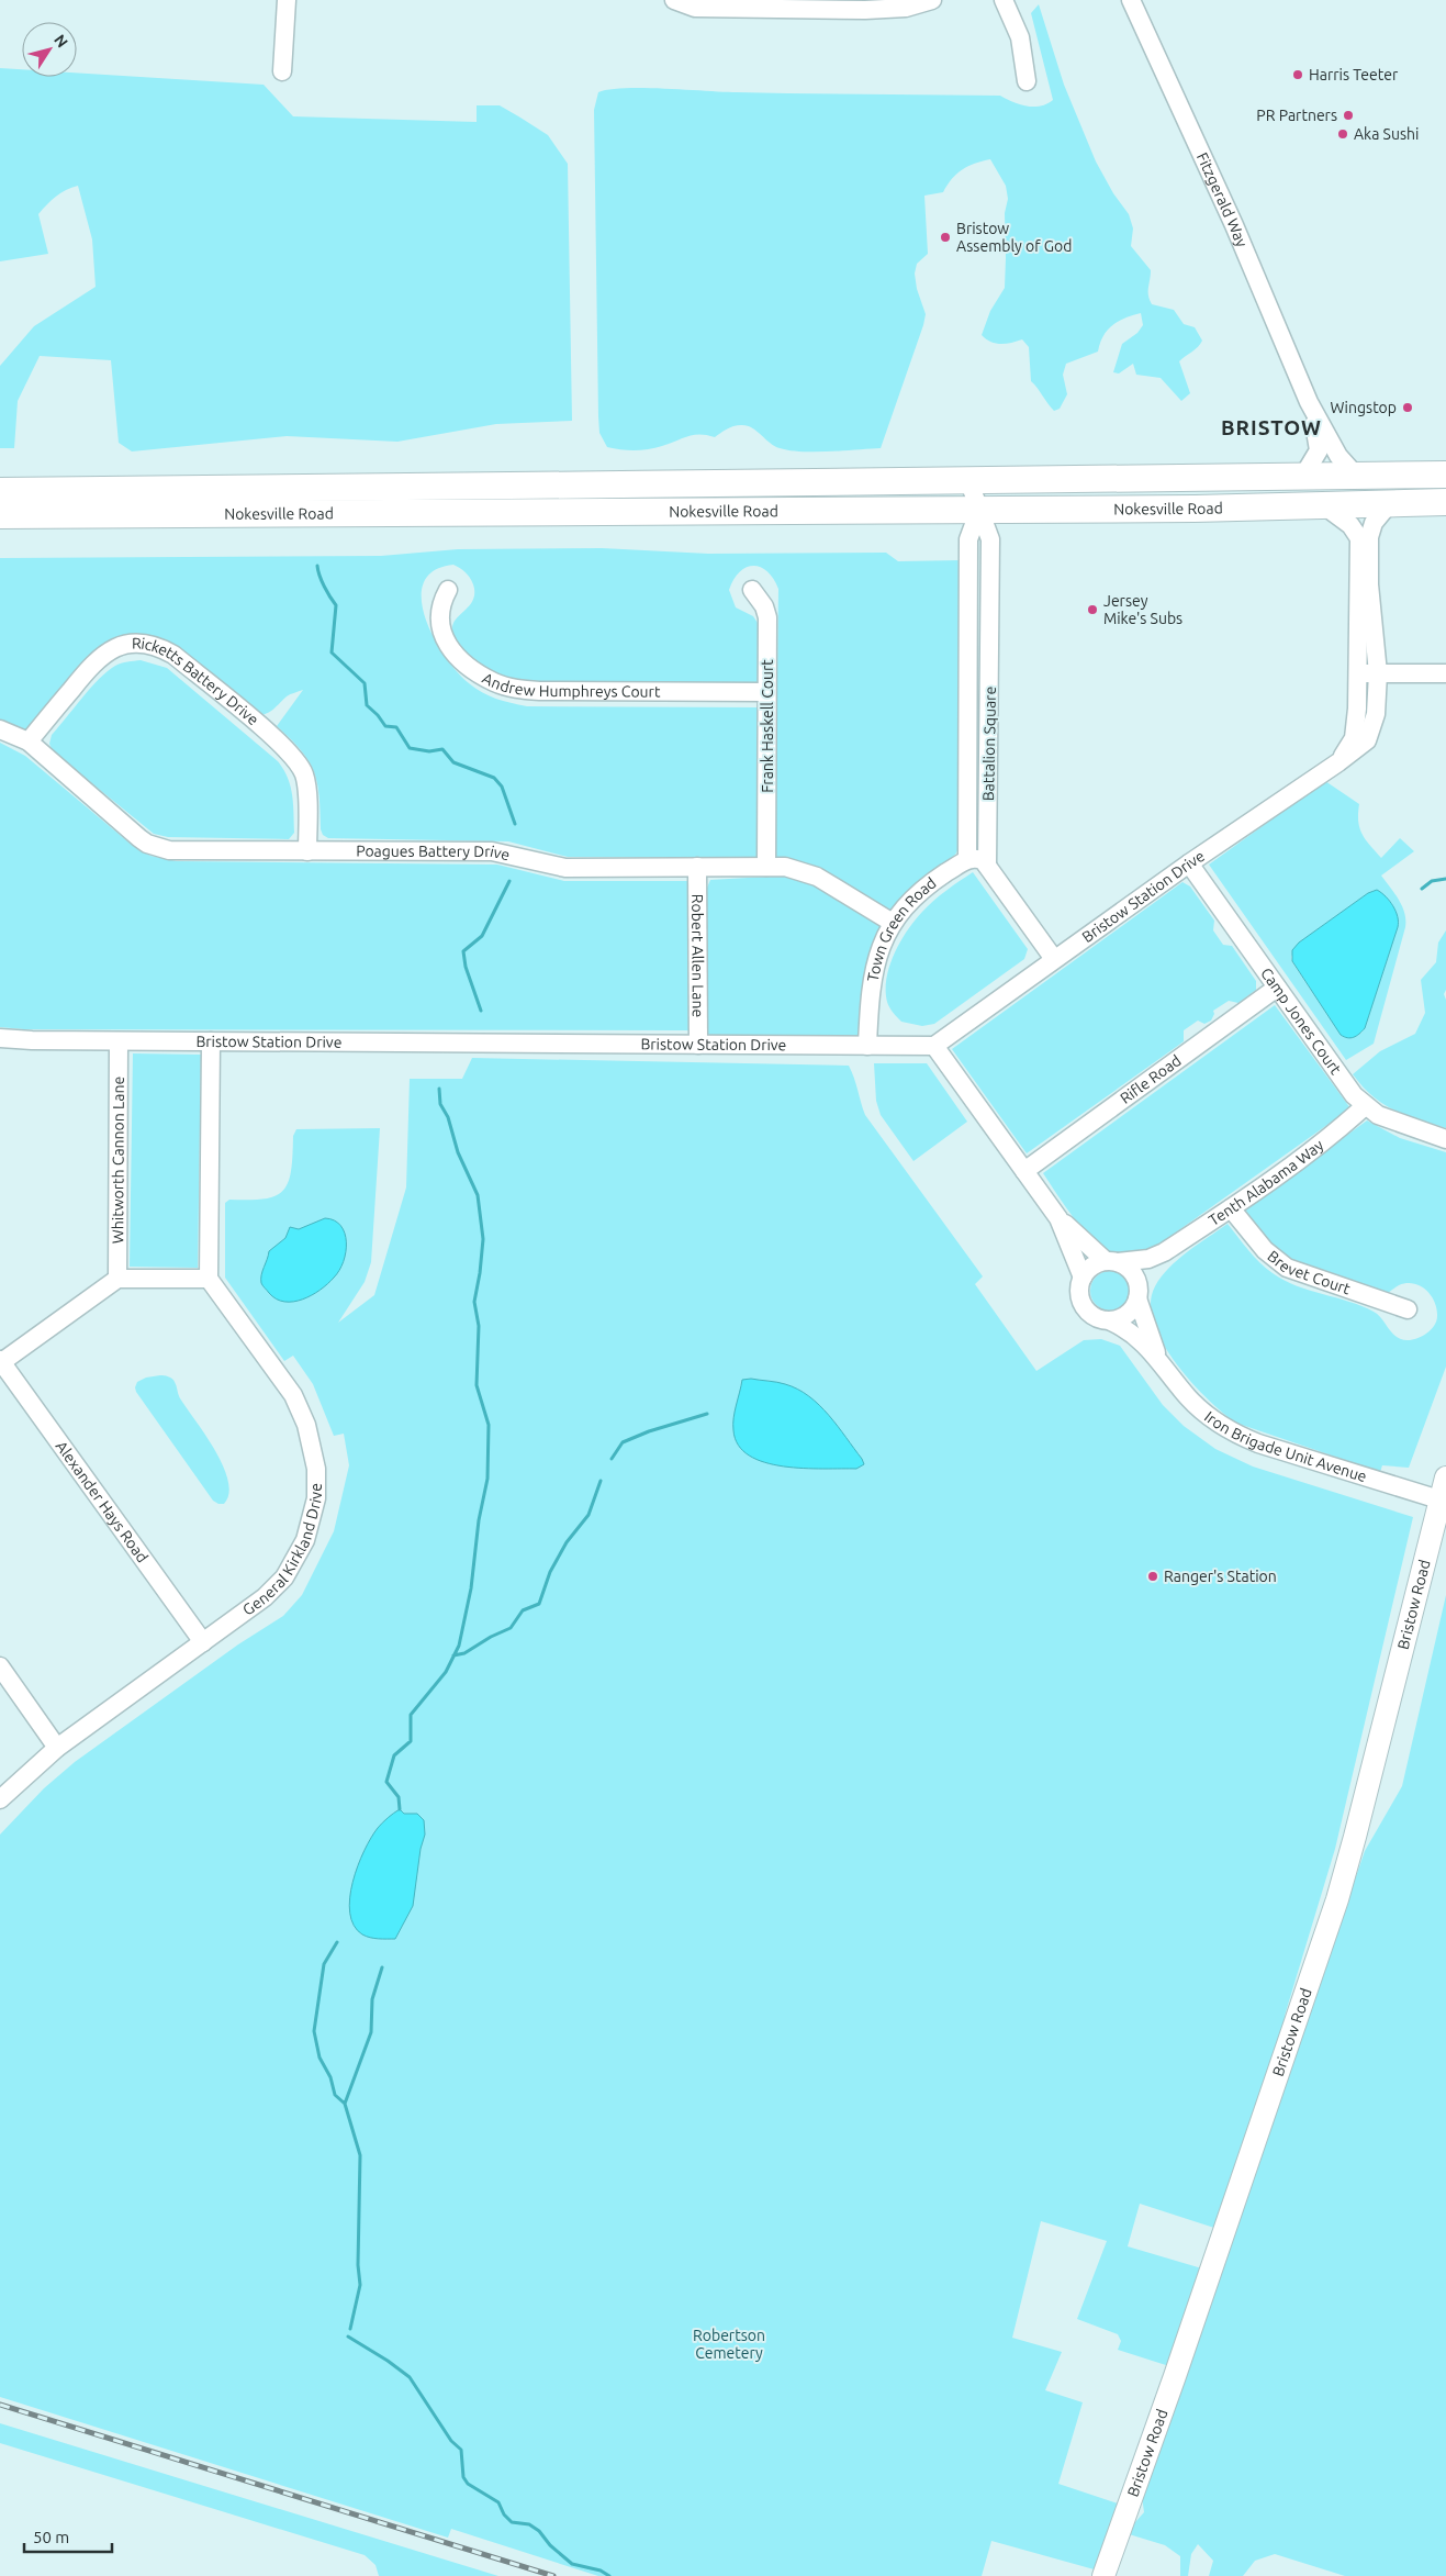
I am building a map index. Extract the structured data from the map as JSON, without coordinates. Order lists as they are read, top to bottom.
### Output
{
  "streets": {
    "highway": ["Nokesville Road"],
    "main road": ["Bristow Road"],
    "street": [
      "Fitzgerald Way",
      "Andrew Humphreys Court",
      "Ricketts Battery Drive",
      "Frank Haskell Court",
      "Battalion Square",
      "Poagues Battery Drive",
      "Bristow Station Drive",
      "Town Green Road",
      "Robert Allen Lane",
      "Camp Jones Court",
      "Rifle Road",
      "Whitworth Cannon Lane",
      "Tenth Alabama Way",
      "Brevet Court",
      "Iron Brigade Unit Avenue",
      "Alexander Hays Road",
      "General Kirkland Drive"
    ]
  },
  "crossings": [
    ["Fitzgerald Way", "Nokesville Road"],
    ["Nokesville Road", "Battalion Square"],
    ["Nokesville Road", "Bristow Station Drive"],
    ["Andrew Humphreys Court", "Frank Haskell Court"],
    ["Ricketts Battery Drive", "Poagues Battery Drive"],
    ["Frank Haskell Court", "Poagues Battery Drive"],
    ["Battalion Square", "Town Green Road"],
    ["Poagues Battery Drive", "Town Green Road"],
    ["Poagues Battery Drive", "Robert Allen Lane"],
    ["Bristow Station Drive", "Town Green Road"],
    ["Bristow Station Drive", "Robert Allen Lane"],
    ["Bristow Station Drive", "Camp Jones Court"],
    ["Bristow Station Drive", "Whitworth Cannon Lane"],
    ["Camp Jones Court", "Rifle Road"],
    ["Camp Jones Court", "Tenth Alabama Way"],
    ["Tenth Alabama Way", "Brevet Court"],
    ["Tenth Alabama Way", "Iron Brigade Unit Avenue"],
    ["Iron Brigade Unit Avenue", "Bristow Road"],
    ["Alexander Hays Road", "General Kirkland Drive"]
  ],
  "districts": ["BRISTOW"],
  "parks": ["Robertson Cemetery"],
  "places": [
    "Harris Teeter",
    "PR Partners",
    "Aka Sushi",
    "Bristow Assembly of God",
    "Wingstop",
    "Jersey Mike's Subs",
    "Ranger's Station"
  ],
  "scale_bar": "50 m",
  "north": "top right"
}
